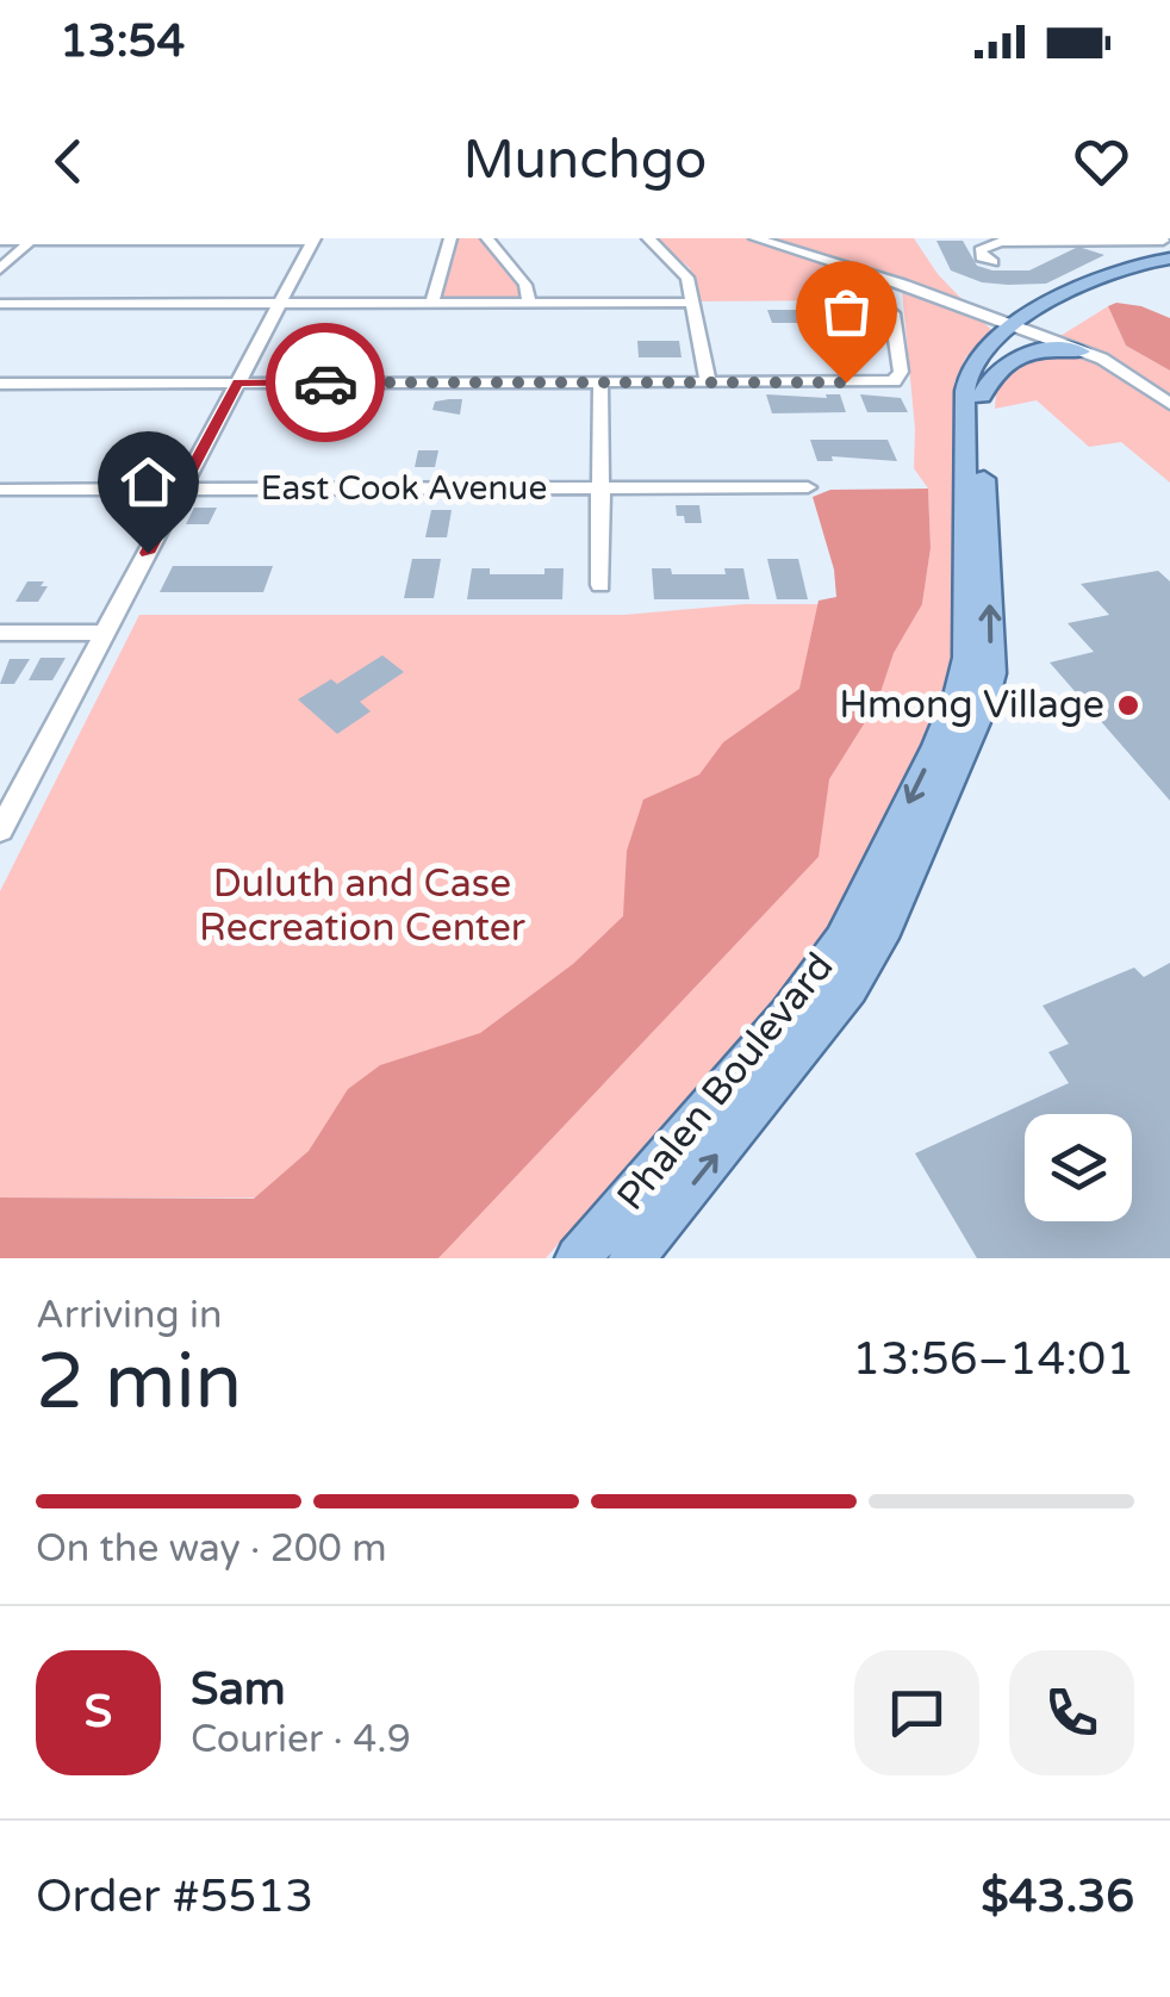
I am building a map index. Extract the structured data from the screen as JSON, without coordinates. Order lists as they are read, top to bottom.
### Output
{
  "streets": {
    "main road": ["Phalen Boulevard"],
    "street": ["East Cook Avenue"]
  },
  "parks": ["Duluth and Case Recreation Center"],
  "places": ["Hmong Village"],
  "page": {
    "status": "13:54",
    "header": "Munchgo",
    "heading": ["2 min", "Arriving in", "13:56–14:01"],
    "panel": [
      "Sam",
      "Courier · 4.9",
      "Order #5513",
      "$43.36"
    ],
    "bar": "On the way · 200 m",
    "round": "S"
  }
}
